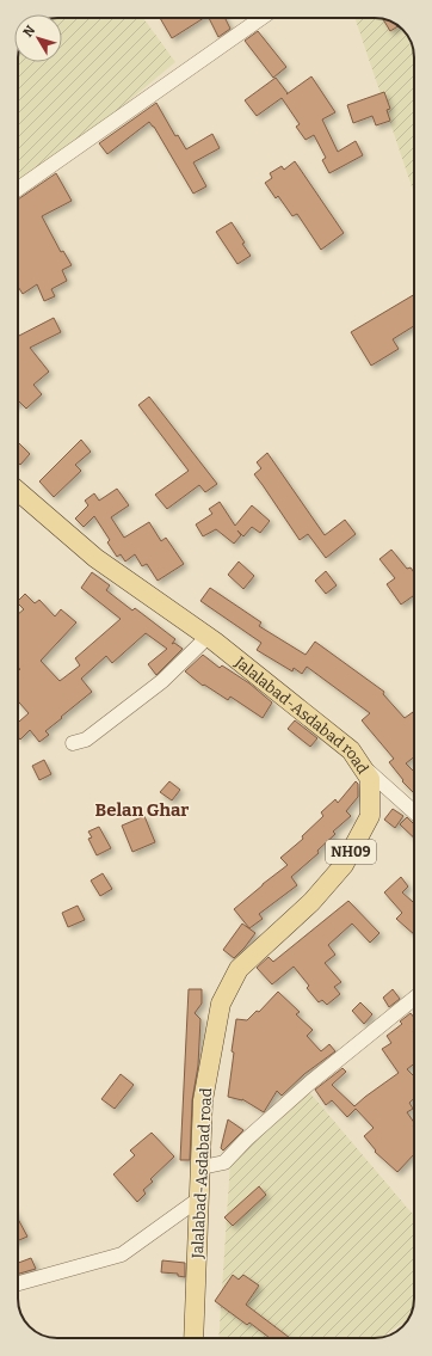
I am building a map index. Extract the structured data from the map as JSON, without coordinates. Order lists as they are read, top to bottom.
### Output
{
  "streets": {
    "main road": ["Jalalabad-Asdabad road", "NH09"]
  },
  "districts": ["Belan Ghar"],
  "north": "top left"
}
